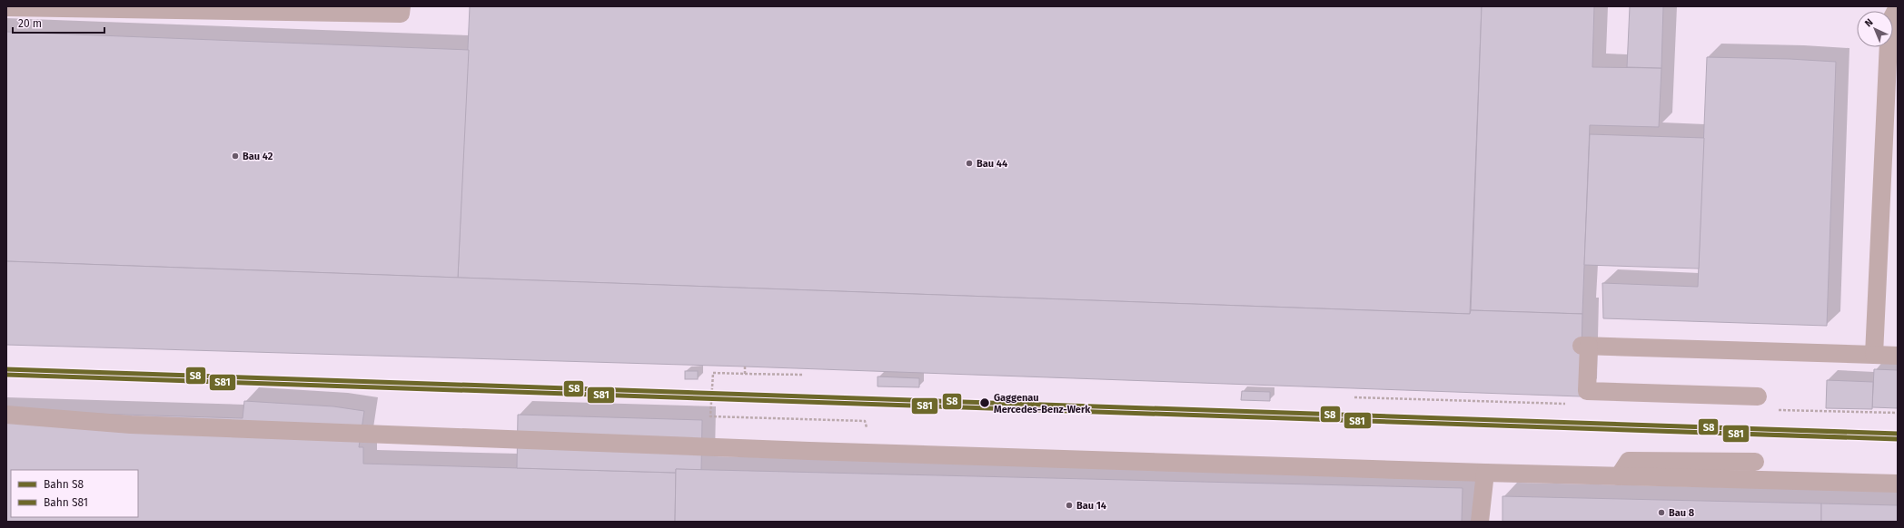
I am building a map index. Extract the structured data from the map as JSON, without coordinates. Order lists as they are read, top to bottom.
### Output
{
  "places": [
    "Bau 42",
    "Bau 44",
    "Gaggenau Mercedes-Benz-Werk",
    "Bau 14",
    "Bau 8"
  ],
  "lines": ["rail line S8", "rail line S81"],
  "legend": ["Bahn S8", "Bahn S81"],
  "scale_bar": "20 m",
  "north": "top left"
}
